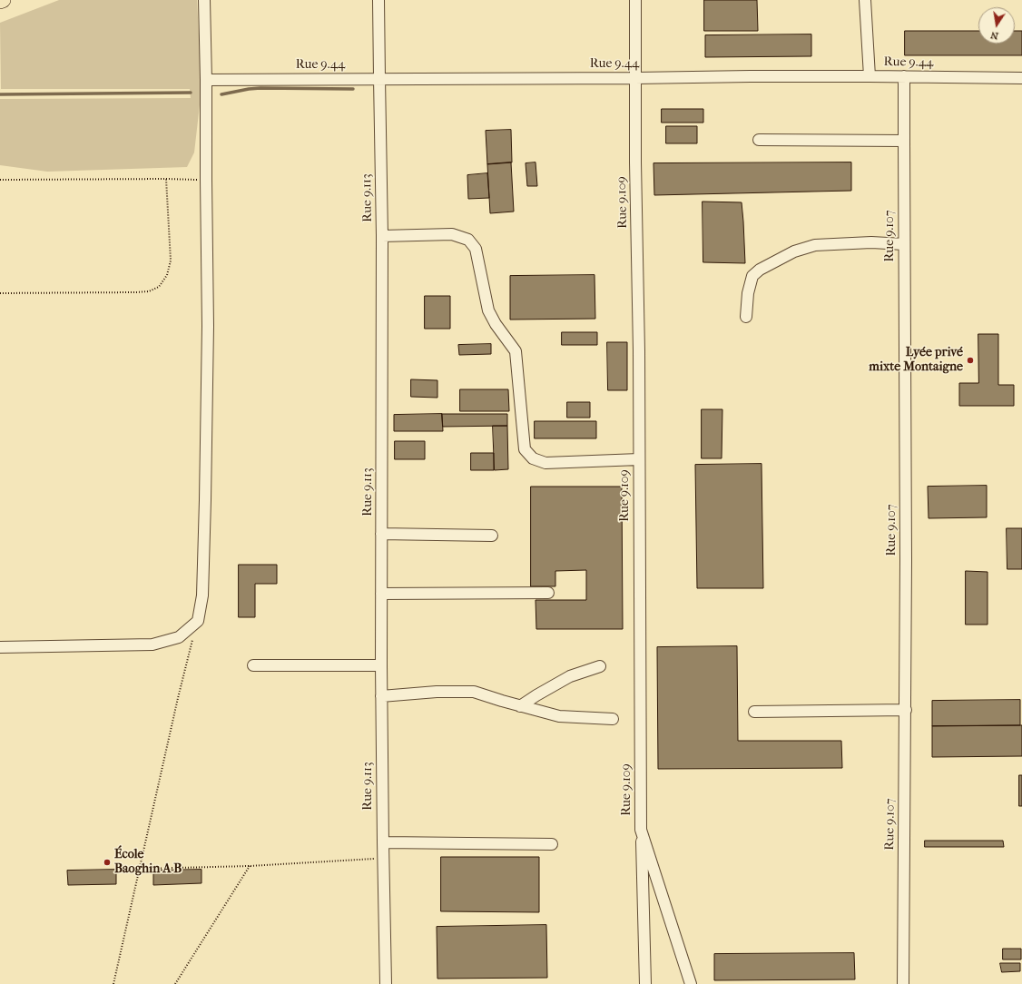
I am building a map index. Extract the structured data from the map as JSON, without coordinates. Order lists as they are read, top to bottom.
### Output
{
  "streets": {
    "street": [
      "Rue 9.44",
      "Rue 9.113",
      "Rue 9.109",
      "Rue 9.107"
    ]
  },
  "crossings": [
    ["Rue 9.44", "Rue 9.113"],
    ["Rue 9.44", "Rue 9.109"],
    ["Rue 9.44", "Rue 9.107"]
  ],
  "places": ["Lyée privé mixte Montaigne", "École Baoghin A B"],
  "north": "bottom"
}
